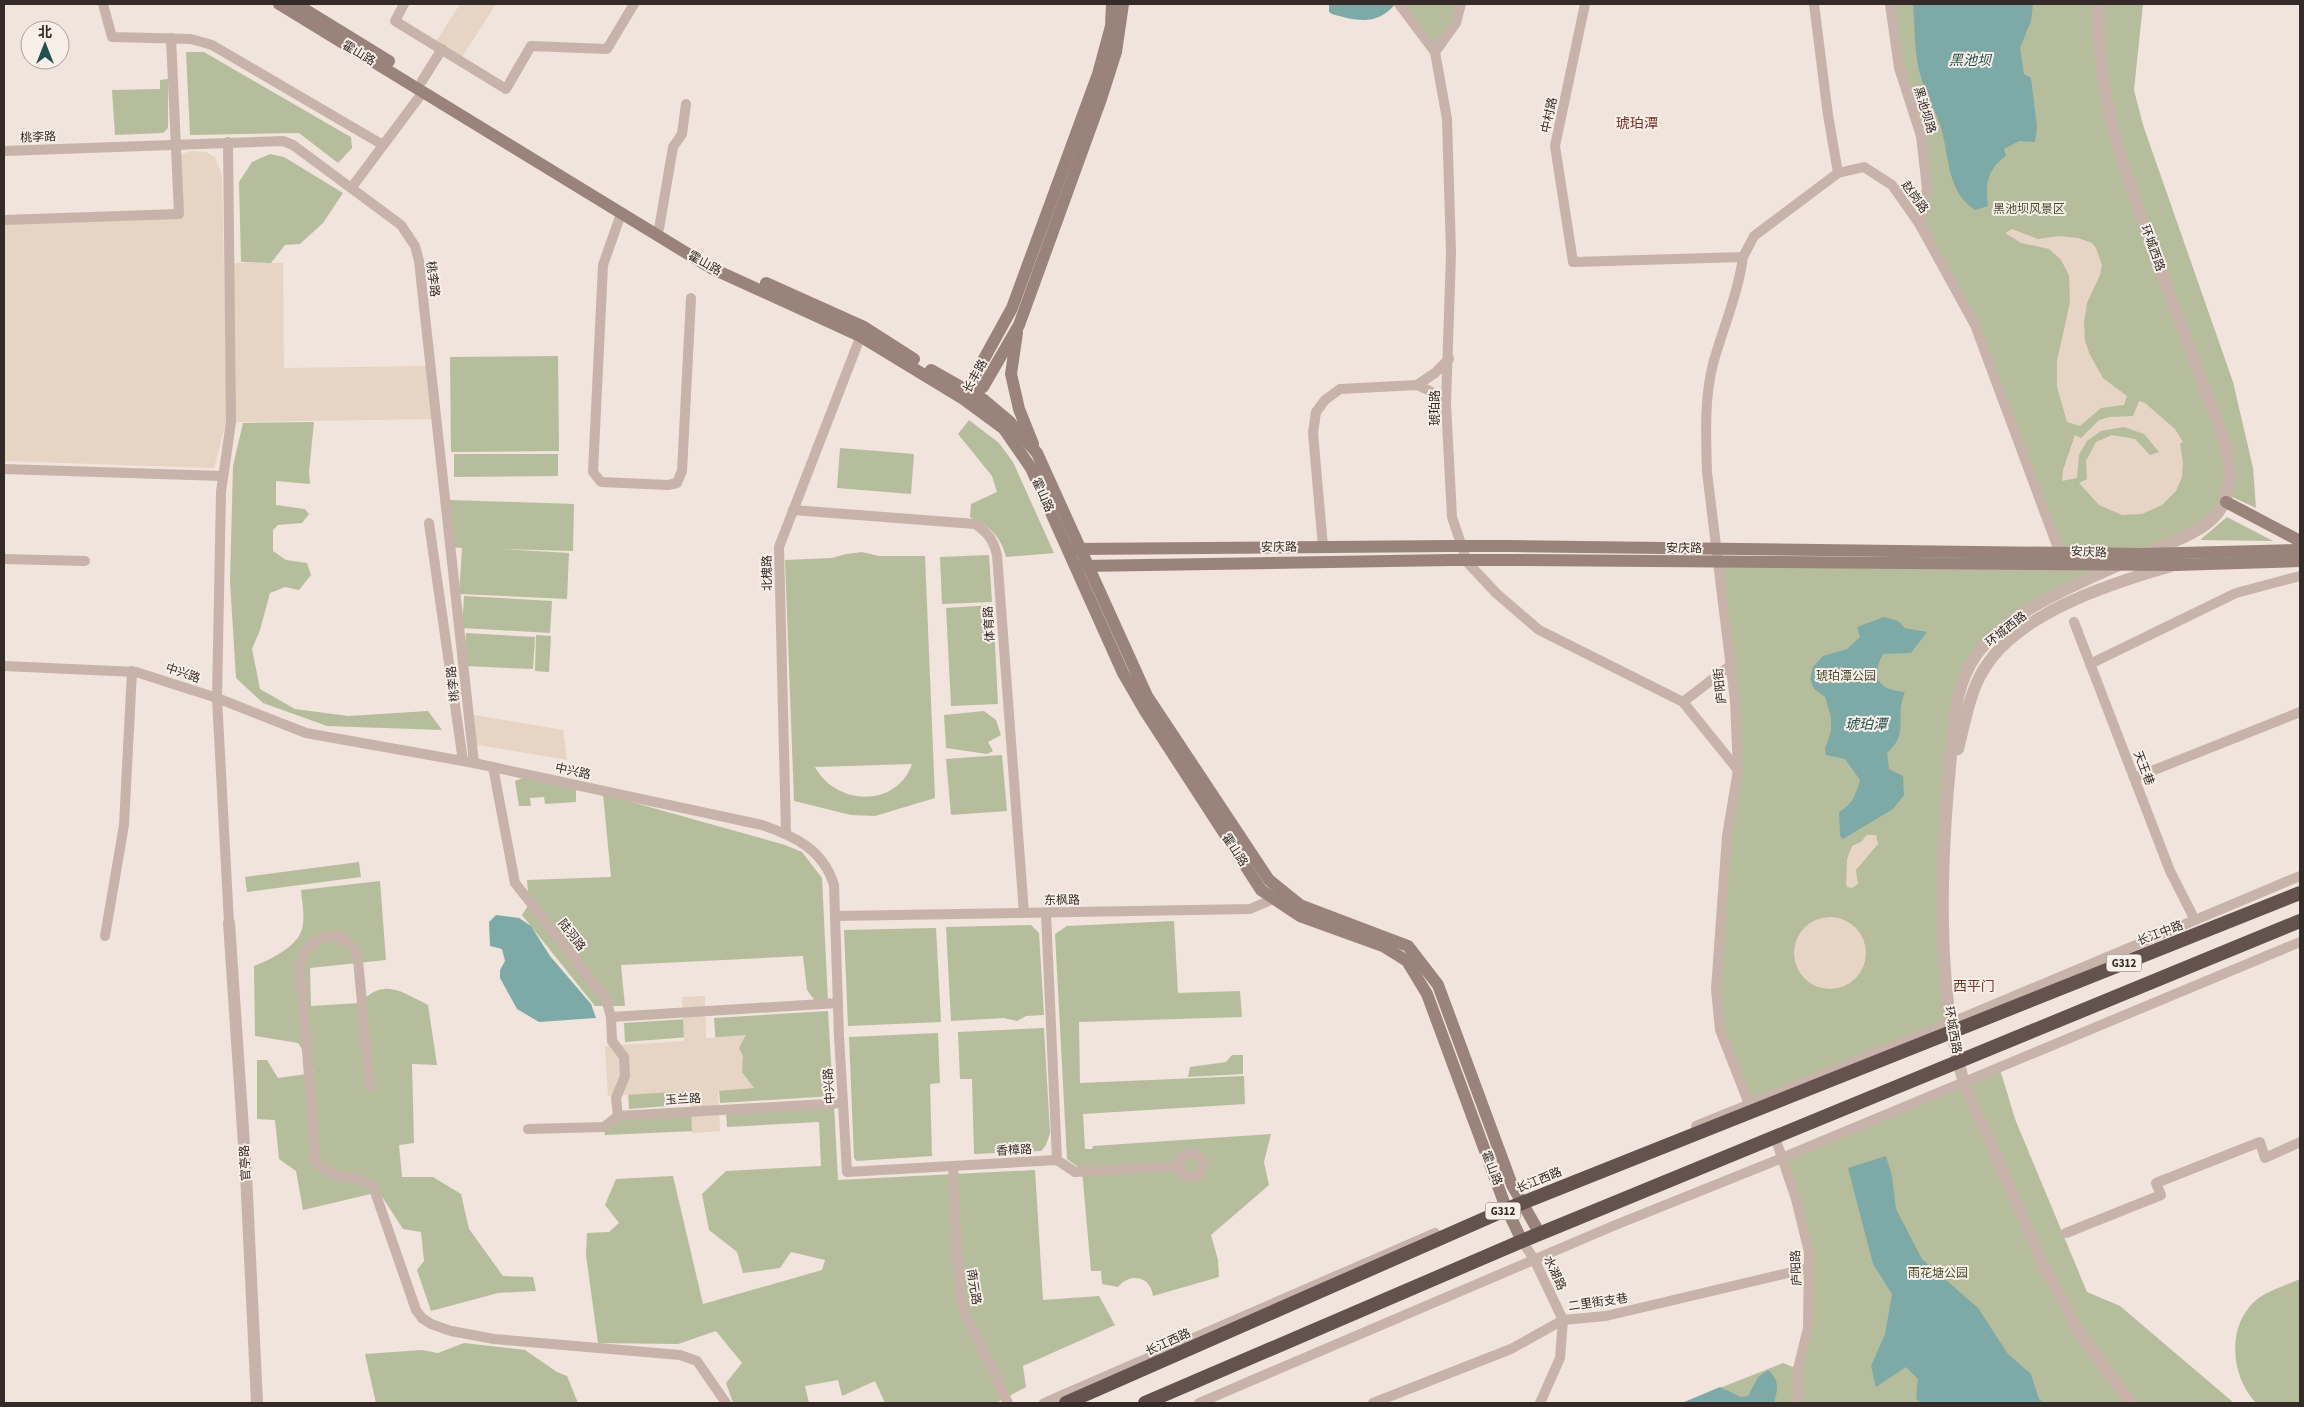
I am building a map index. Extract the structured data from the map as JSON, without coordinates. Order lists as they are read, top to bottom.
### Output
{
  "streets": {
    "highway": ["长江中路", "G312", "长江西路"],
    "main road": ["霍山路", "长丰路", "安庆路"],
    "street": [
      "黑池坝路",
      "中村路",
      "桃李路",
      "赵岗路",
      "环城西路",
      "琥珀路",
      "北槐路",
      "体育路",
      "中兴路",
      "庐阳街",
      "天王巷",
      "东枫路",
      "陆羽路",
      "玉兰路",
      "香樟路",
      "官亭路",
      "庐阳路",
      "水湖路",
      "南元路",
      "二里街支巷"
    ]
  },
  "crossings": [
    ["霍山路", "长丰路"],
    ["霍山路", "安庆路"],
    ["霍山路", "北槐路"],
    ["霍山路", "东枫路"],
    ["霍山路", "G312"],
    ["霍山路", "长江西路"],
    ["霍山路", "水湖路"],
    ["黑池坝路", "赵岗路"],
    ["中村路", "赵岗路"],
    ["中村路", "庐阳街"],
    ["桃李路", "中兴路"],
    ["赵岗路", "安庆路"],
    ["赵岗路", "庐阳街"],
    ["环城西路", "安庆路"],
    ["环城西路", "长江中路"],
    ["环城西路", "G312"],
    ["环城西路", "长江西路"],
    ["安庆路", "庐阳街"],
    ["北槐路", "体育路"],
    ["北槐路", "中兴路"],
    ["体育路", "东枫路"],
    ["中兴路", "东枫路"],
    ["中兴路", "陆羽路"],
    ["中兴路", "玉兰路"],
    ["中兴路", "香樟路"],
    ["庐阳街", "长江西路"],
    ["长江中路", "长江西路"],
    ["陆羽路", "玉兰路"],
    ["G312", "庐阳路"],
    ["G312", "水湖路"],
    ["香樟路", "南元路"],
    ["庐阳路", "二里街支巷"],
    ["水湖路", "二里街支巷"]
  ],
  "districts": ["琥珀潭", "西平门"],
  "water": ["黑池坝", "琥珀潭"],
  "parks": ["黑池坝风景区", "琥珀潭公园", "雨花塘公园"],
  "north": "top"
}
